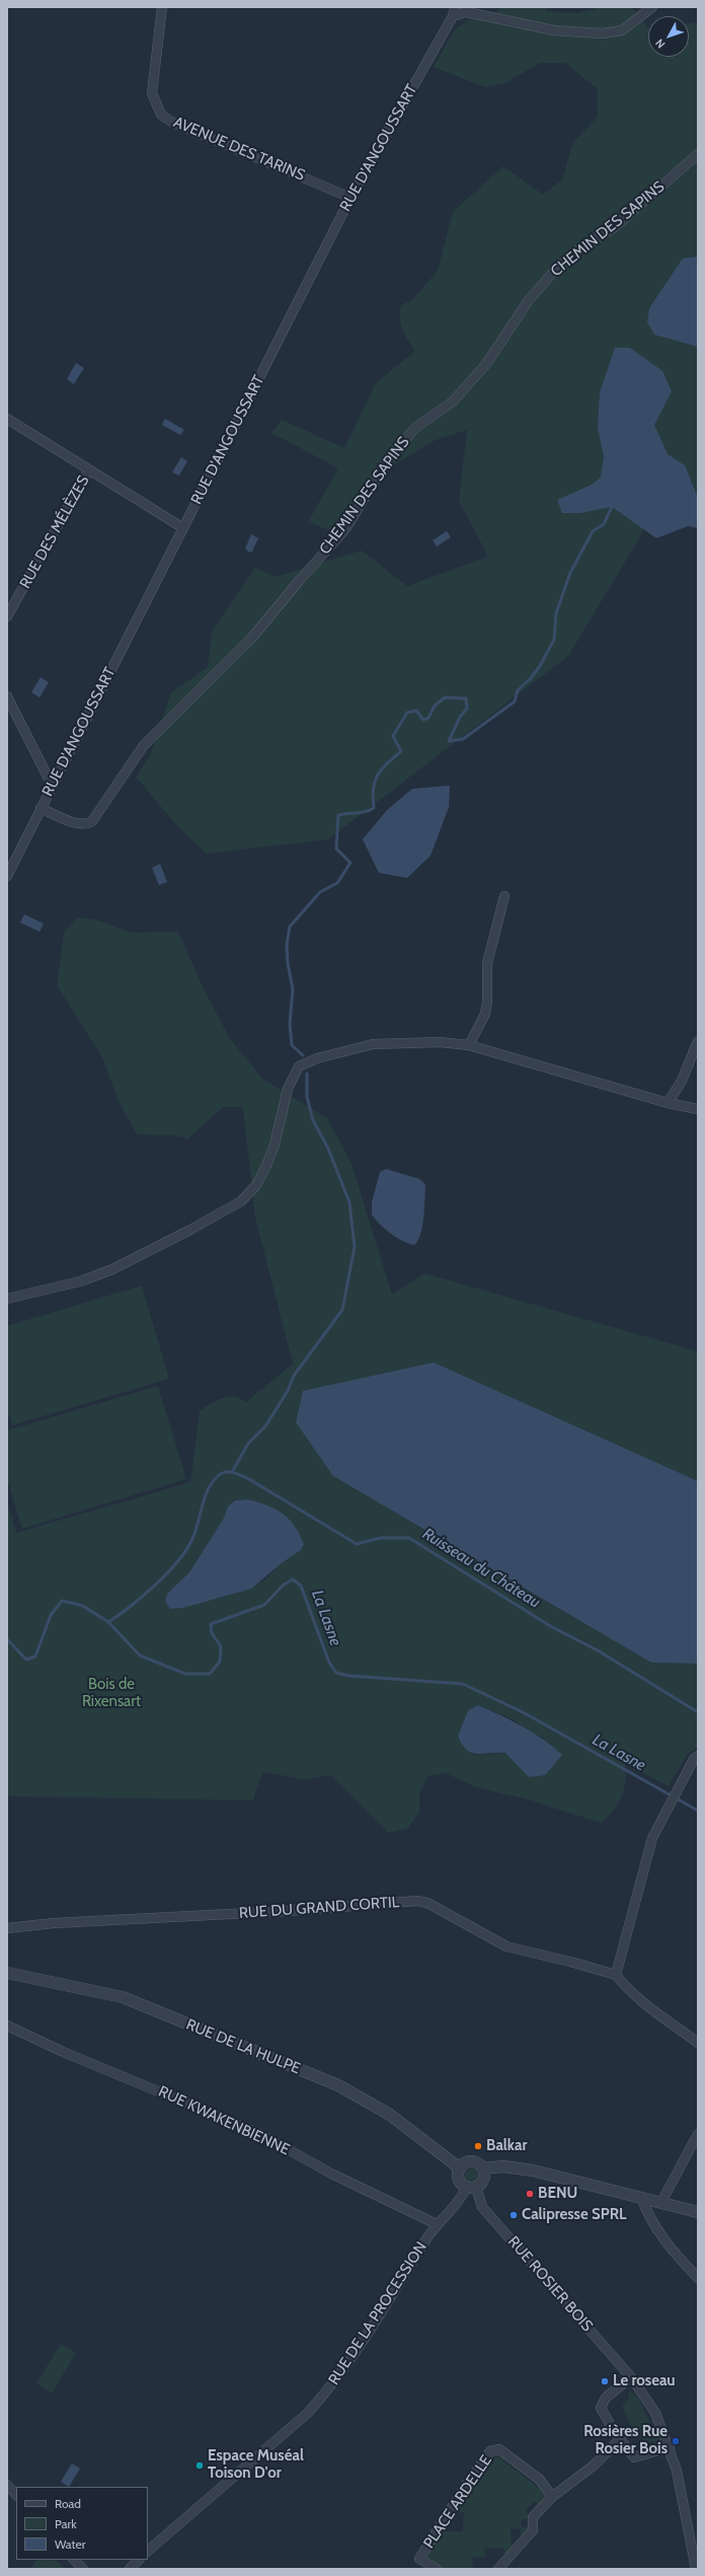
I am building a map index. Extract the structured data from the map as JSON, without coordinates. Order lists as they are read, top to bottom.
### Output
{
  "streets": {
    "street": [
      "RUE D'ANGOUSSART",
      "AVENUE DES TARINS",
      "CHEMIN DES SAPINS",
      "RUE DES MÉLÈZES",
      "RUE DU GRAND CORTIL",
      "RUE DE LA HULPE",
      "RUE KWAKENBIENNE",
      "RUE ROSIER BOIS",
      "RUE DE LA PROCESSION",
      "PLACE ARDELLE"
    ]
  },
  "crossings": [
    ["RUE D'ANGOUSSART", "AVENUE DES TARINS"],
    ["RUE D'ANGOUSSART", "CHEMIN DES SAPINS"],
    ["RUE DE LA HULPE", "RUE ROSIER BOIS"],
    ["RUE DE LA HULPE", "RUE DE LA PROCESSION"],
    ["RUE KWAKENBIENNE", "RUE DE LA PROCESSION"],
    ["RUE ROSIER BOIS", "RUE DE LA PROCESSION"]
  ],
  "water": ["Ruisseau du Château", "La Lasne"],
  "parks": ["Bois de Rixensart"],
  "places": [
    "Balkar",
    "BENU",
    "Calipresse SPRL",
    "Le roseau",
    "Rosières Rue Rosier Bois",
    "Espace Muséal Toison D'or"
  ],
  "legend": ["Road", "Park", "Water"],
  "north": "bottom left"
}
